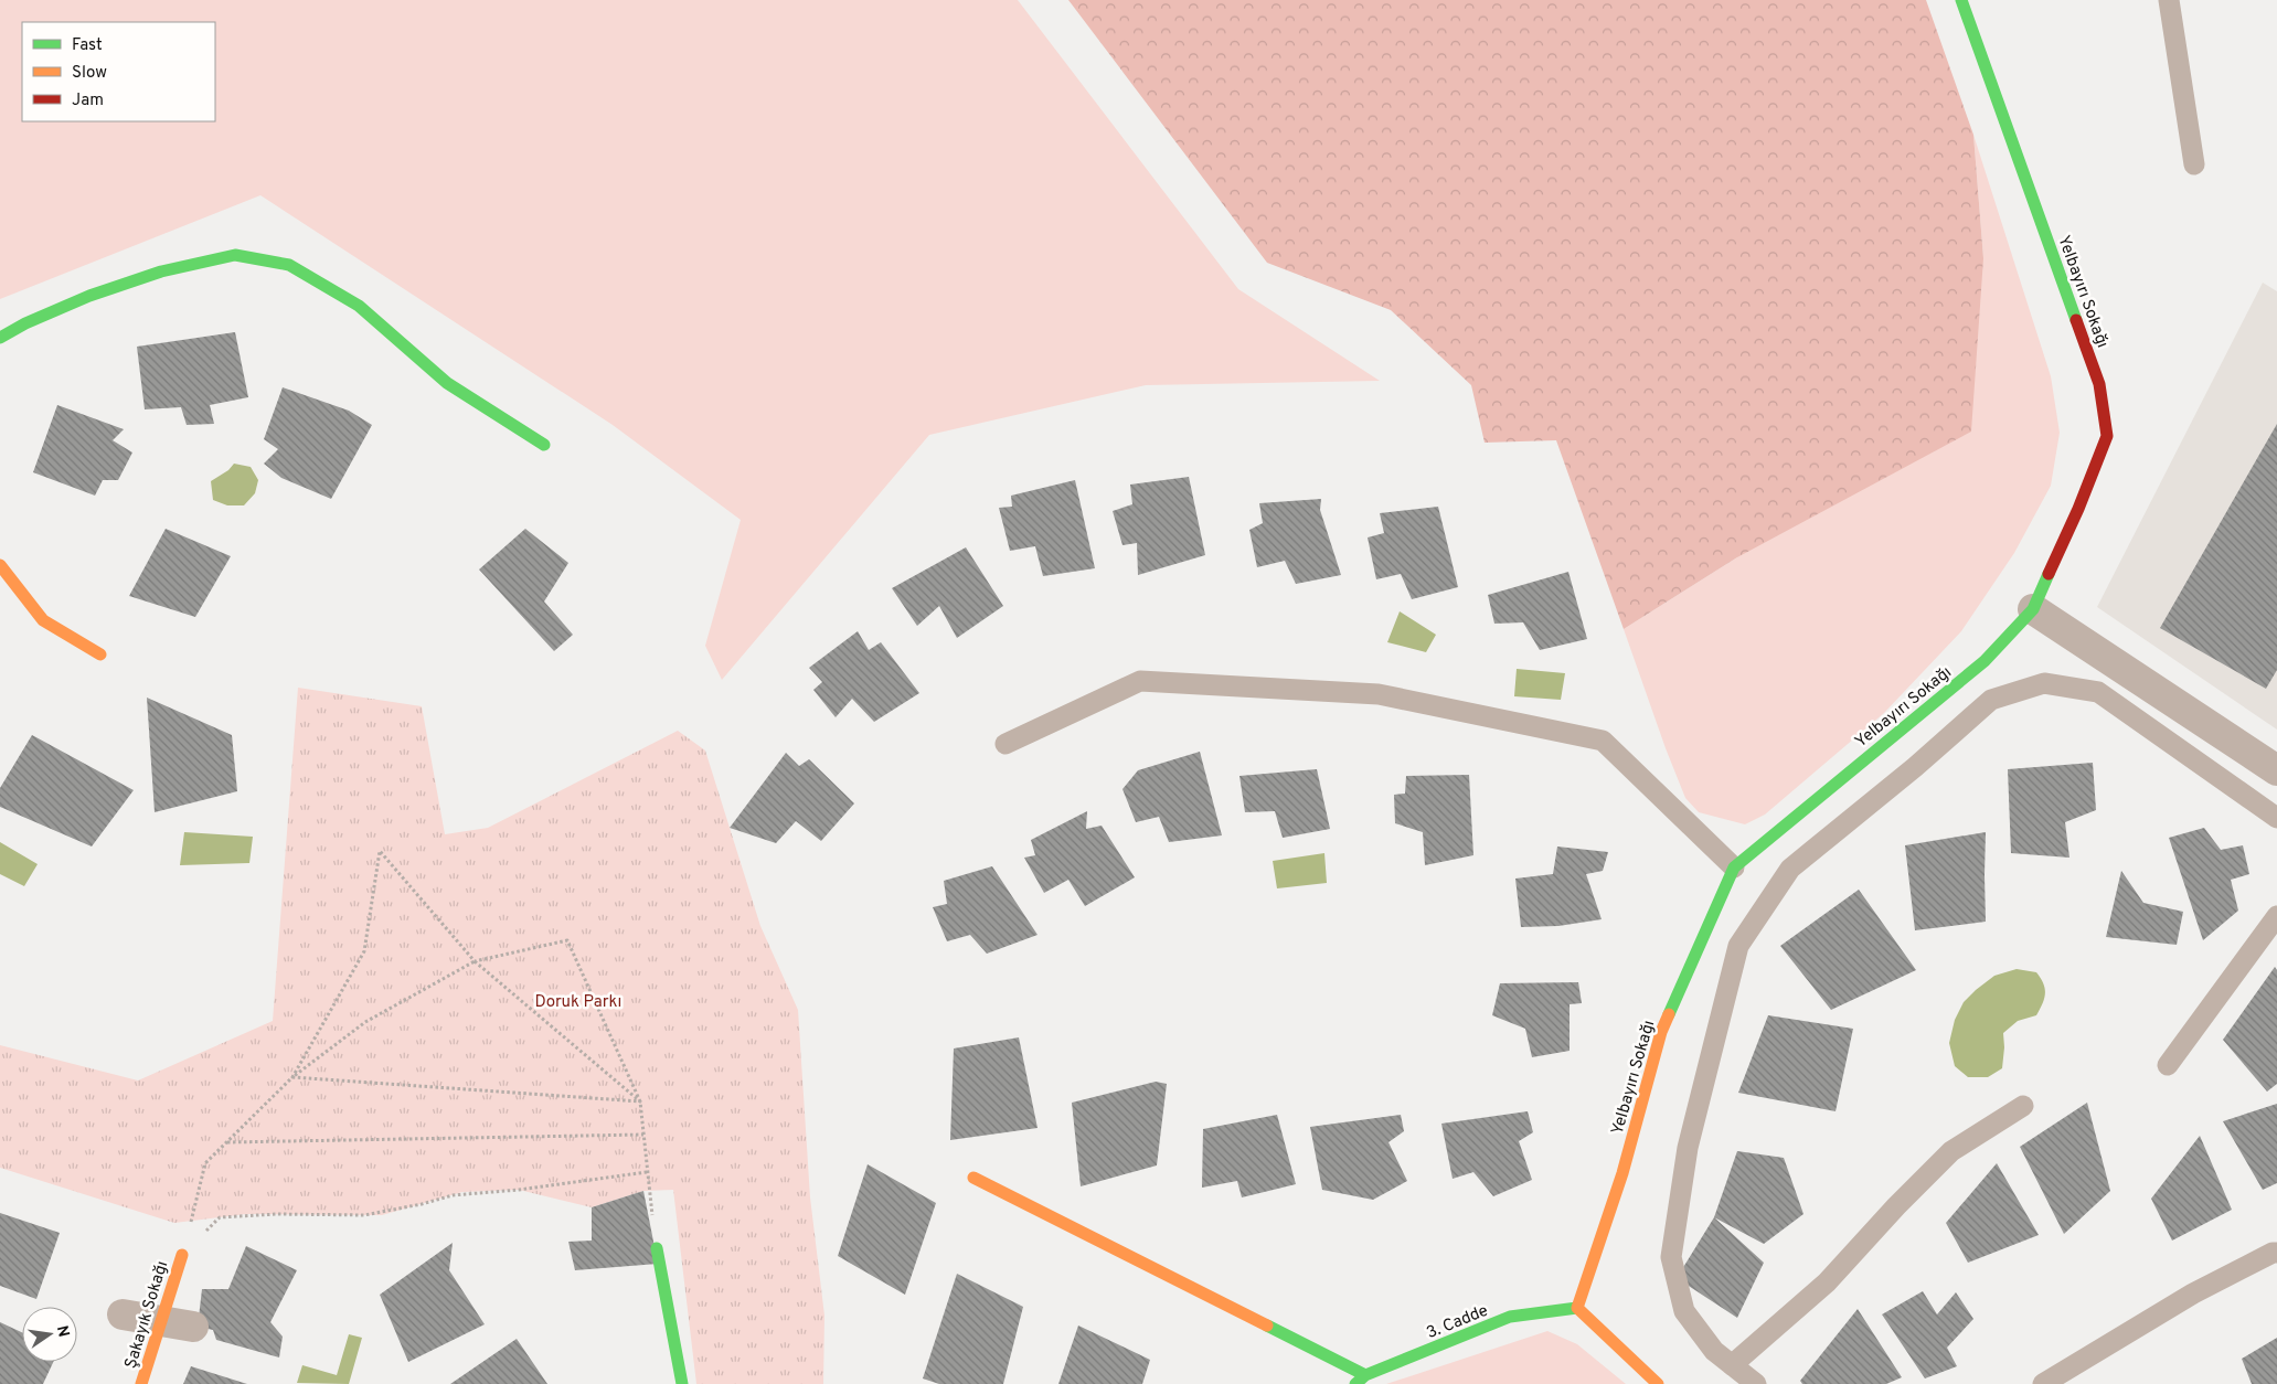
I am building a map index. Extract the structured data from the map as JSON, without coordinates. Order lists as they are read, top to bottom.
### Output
{
  "streets": {
    "street": ["Yelbayırı Sokağı", "Şakayık Sokağı", "3. Cadde"]
  },
  "crossings": [
    ["Yelbayırı Sokağı", "3. Cadde"]
  ],
  "parks": ["Doruk Parkı"],
  "legend": ["Fast", "Slow", "Jam"],
  "north": "right"
}
